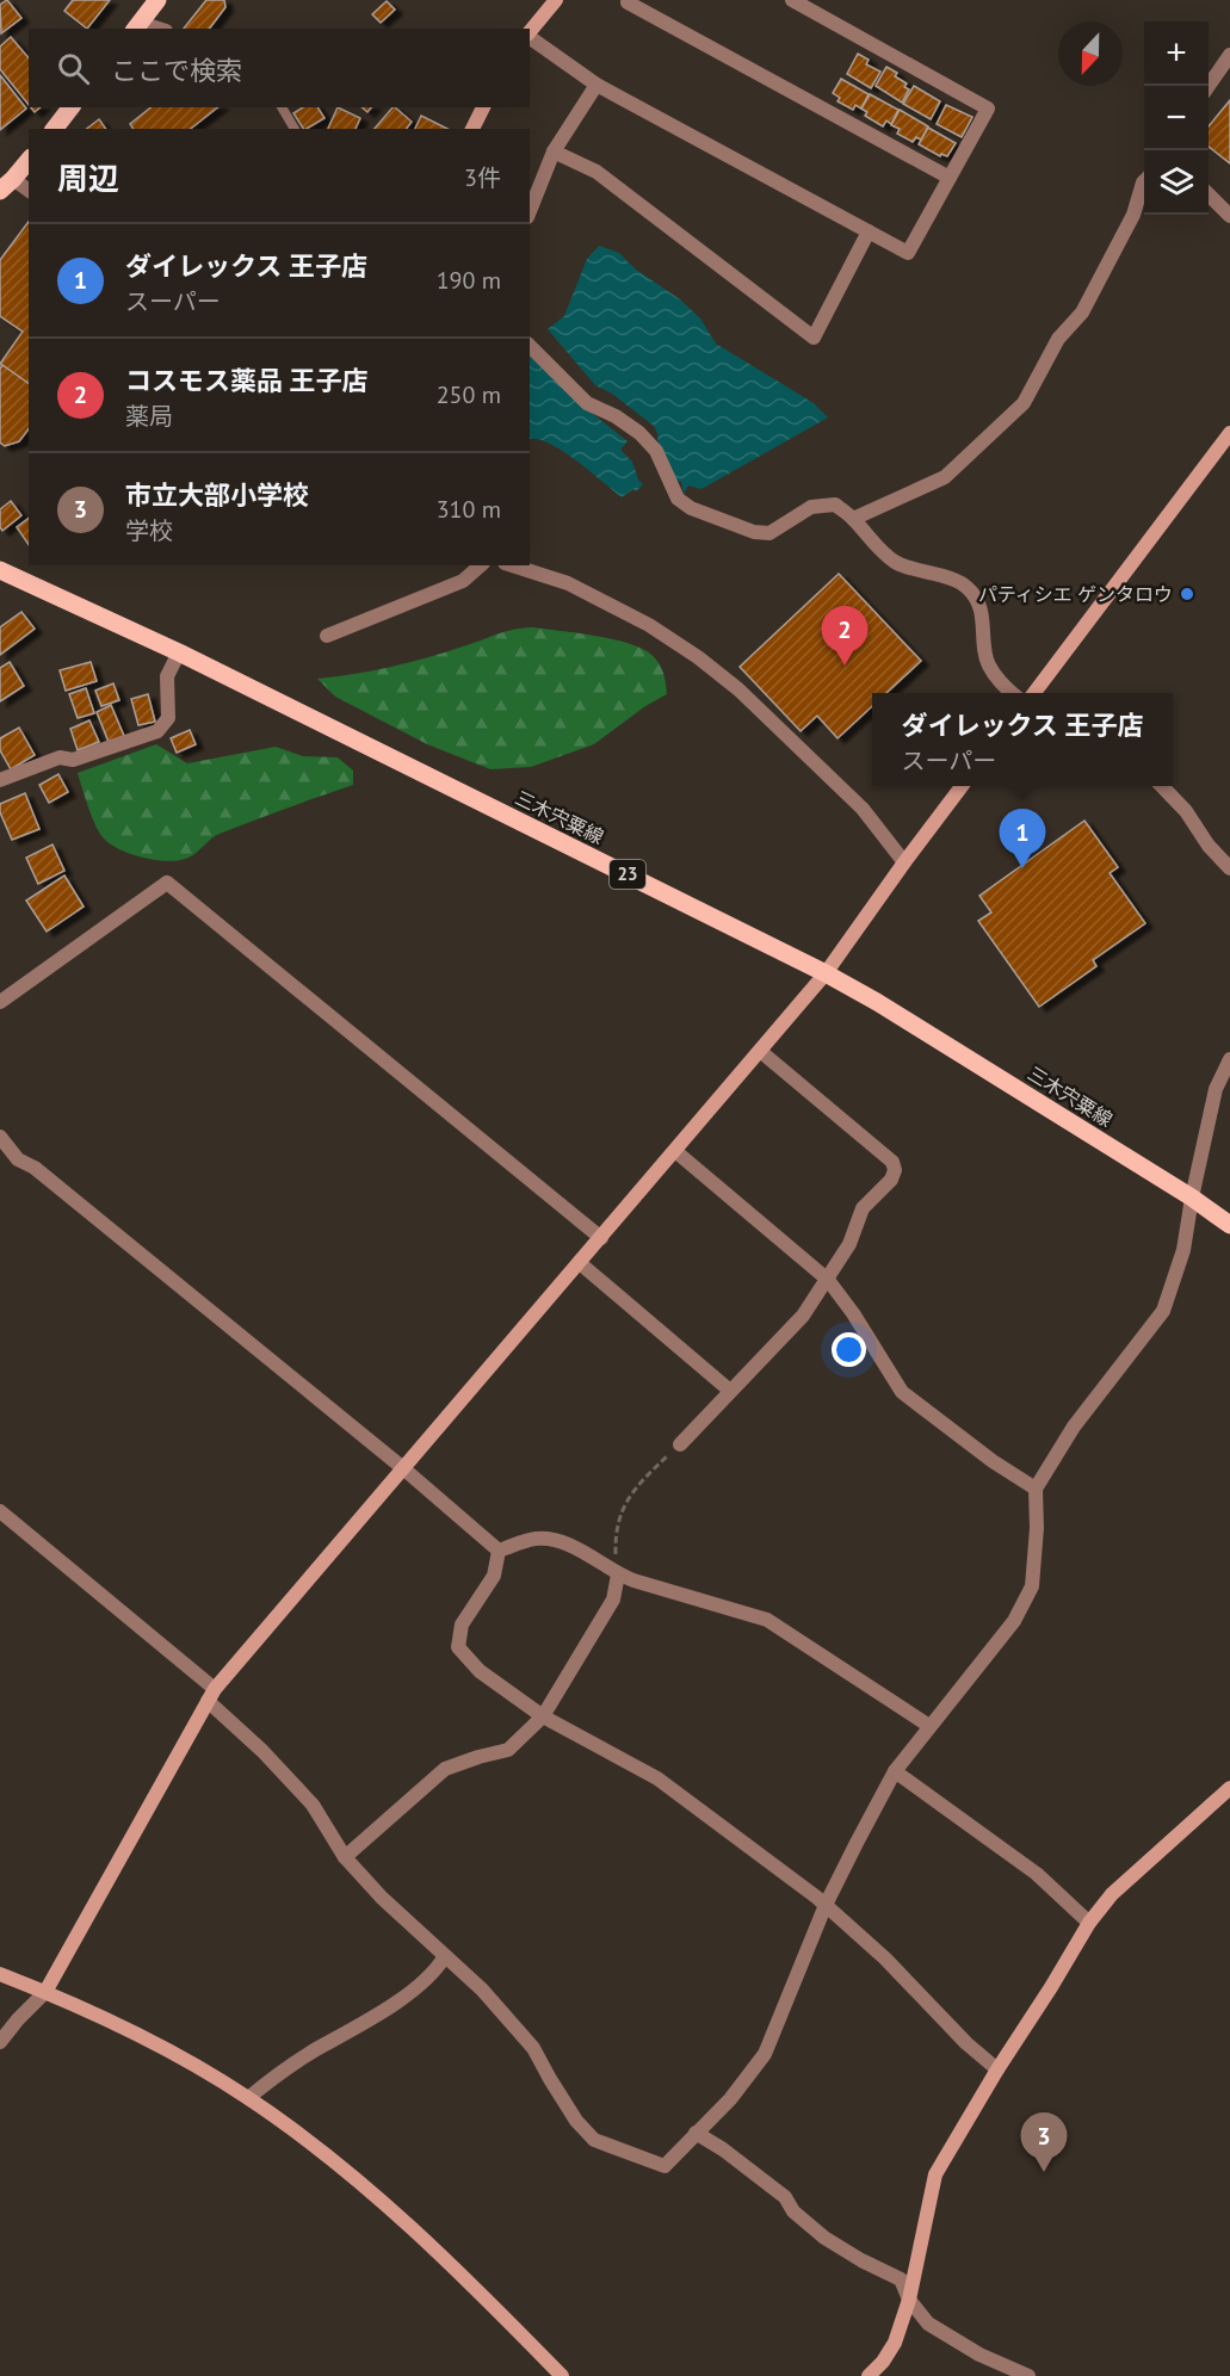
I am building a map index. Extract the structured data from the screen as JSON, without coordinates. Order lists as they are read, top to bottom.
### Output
{
  "streets": {
    "main road": ["三木宍粟線", "23"]
  },
  "places": ["パティシエ ゲンタロウ"],
  "north": "bottom",
  "page": {
    "map_buttons": ["+", "−"],
    "search": "ここで検索",
    "heading": ["周辺", "3件"],
    "list": [
      {
        "mark": "1",
        "name": "ダイレックス 王子店",
        "note": "スーパー",
        "value": "190 m"
      },
      {
        "mark": "2",
        "name": "コスモス薬品 王子店",
        "note": "薬局",
        "value": "250 m"
      },
      {
        "mark": "3",
        "name": "市立大部小学校",
        "note": "学校",
        "value": "310 m"
      }
    ],
    "pins": ["2", "1", "3"],
    "popup": ["ダイレックス 王子店", "スーパー"]
  }
}
